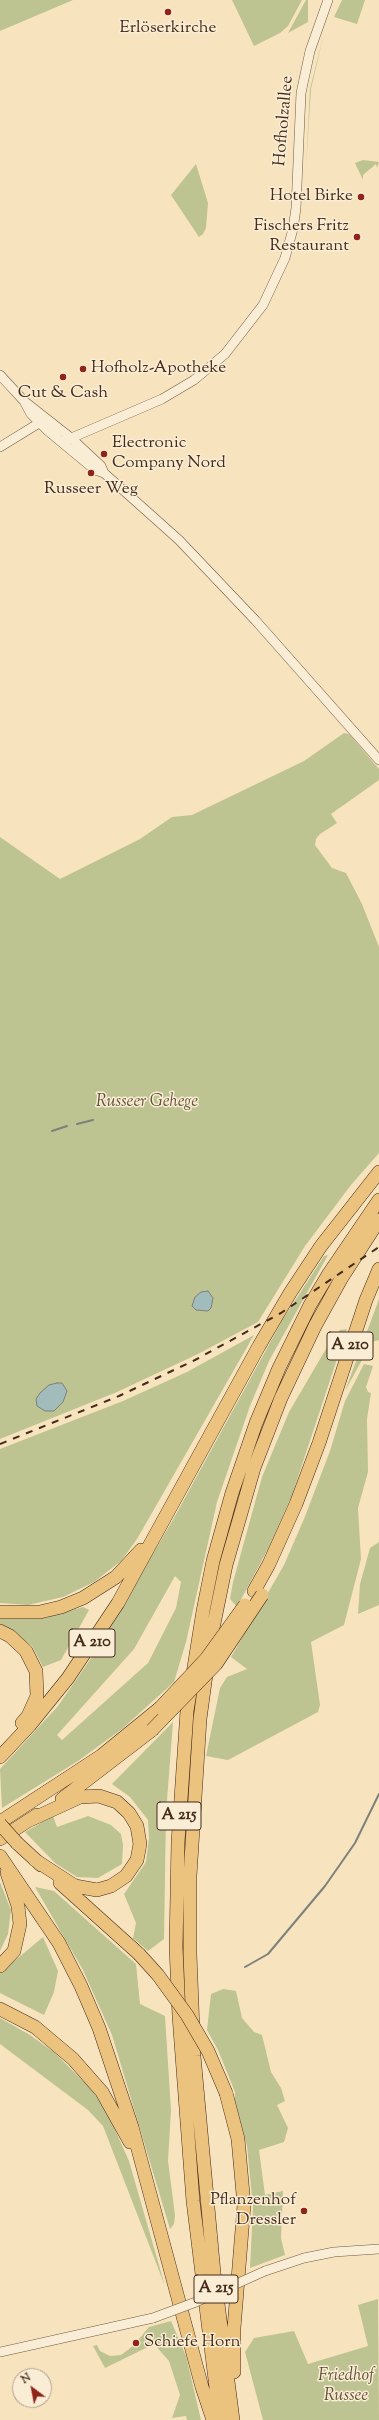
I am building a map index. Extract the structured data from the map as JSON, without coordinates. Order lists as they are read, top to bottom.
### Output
{
  "streets": {
    "highway": ["A 210", "A 215"],
    "street": ["Hofholzallee"]
  },
  "parks": ["Russeer Gehege", "Friedhof Russee"],
  "places": [
    "Erlöserkirche",
    "Hotel Birke",
    "Fischers Fritz Restaurant",
    "Hofholz-Apotheke",
    "Cut & Cash",
    "Electronic Company Nord",
    "Russeer Weg",
    "Pflanzenhof Dressler",
    "Schiefe Horn"
  ],
  "north": "top left"
}
